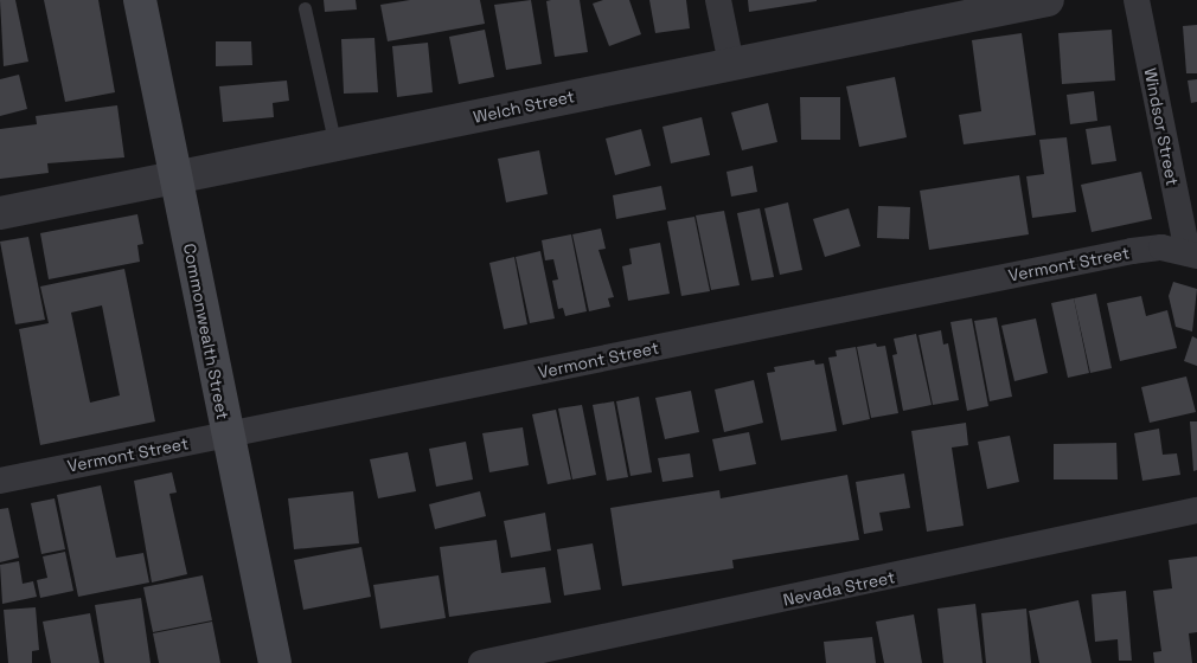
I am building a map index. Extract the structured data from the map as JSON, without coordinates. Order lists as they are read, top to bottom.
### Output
{
  "streets": {
    "main road": ["Commonwealth Street"],
    "street": [
      "Welch Street",
      "Windsor Street",
      "Vermont Street",
      "Nevada Street"
    ]
  },
  "crossings": [
    ["Welch Street", "Commonwealth Street"],
    ["Windsor Street", "Vermont Street"],
    ["Vermont Street", "Commonwealth Street"]
  ]
}
